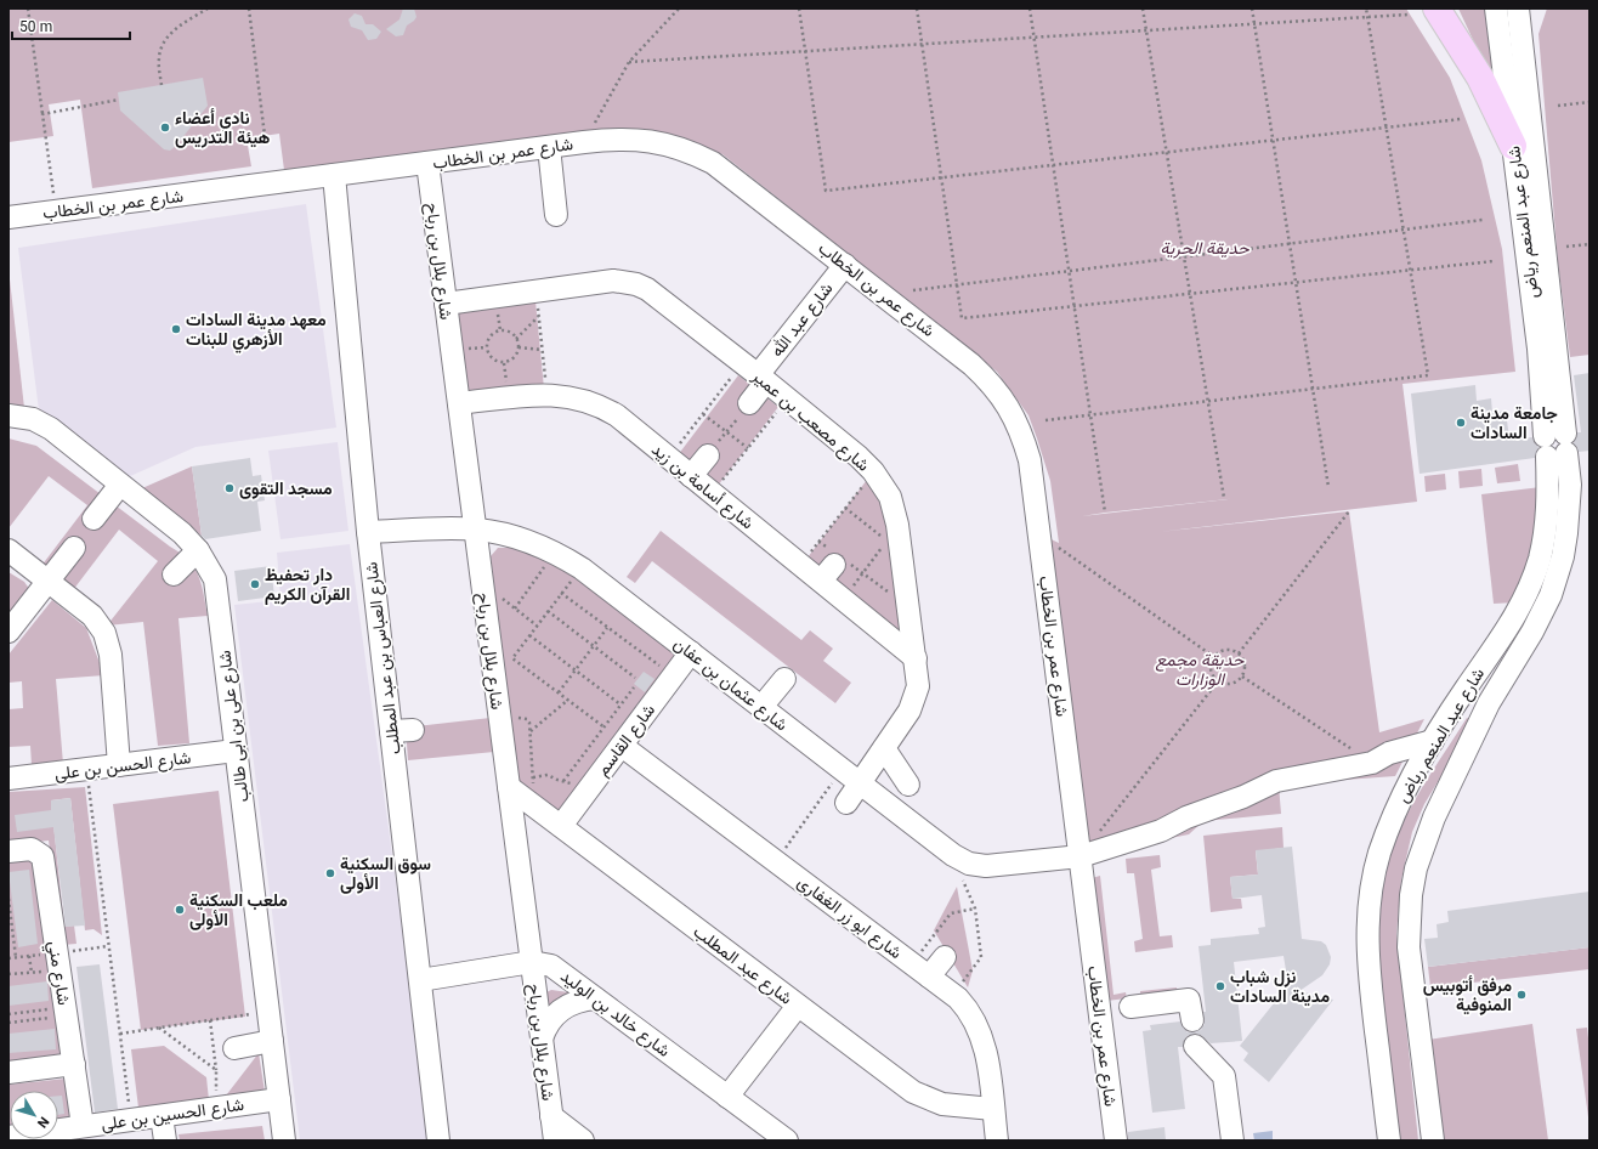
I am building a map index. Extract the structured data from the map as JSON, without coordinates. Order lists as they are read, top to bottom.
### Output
{
  "streets": {
    "street": [
      "شارع عمر بن الخطاب",
      "شارع عبد المنعم رياض",
      "شارع بلال بن رباح",
      "شارع عبد الله",
      "شارع مصعب بن عمير",
      "شارع أسامة بن زيد",
      "شارع العباس بن عبد المطلب",
      "شارع عثمان بن عفان",
      "شارع على بن ابى طالب",
      "شارع القاسم",
      "شارع الحسن بن على",
      "شارع ابو زر الغفارى",
      "شارع عبد المطلب",
      "شارع مني",
      "شارع خالد بن الوليد",
      "شارع الحسين بن على"
    ]
  },
  "crossings": [
    ["شارع عمر بن الخطاب", "شارع بلال بن رباح"],
    ["شارع عمر بن الخطاب", "شارع عبد الله"],
    ["شارع عمر بن الخطاب", "شارع العباس بن عبد المطلب"],
    ["شارع عمر بن الخطاب", "شارع عثمان بن عفان"],
    ["شارع عبد المنعم رياض", "شارع عثمان بن عفان"],
    ["شارع بلال بن رباح", "شارع مصعب بن عمير"],
    ["شارع بلال بن رباح", "شارع أسامة بن زيد"],
    ["شارع بلال بن رباح", "شارع عثمان بن عفان"],
    ["شارع بلال بن رباح", "شارع عبد المطلب"],
    ["شارع بلال بن رباح", "شارع خالد بن الوليد"],
    ["شارع عبد الله", "شارع مصعب بن عمير"],
    ["شارع مصعب بن عمير", "شارع أسامة بن زيد"],
    ["شارع مصعب بن عمير", "شارع عثمان بن عفان"],
    ["شارع العباس بن عبد المطلب", "شارع عثمان بن عفان"],
    ["شارع العباس بن عبد المطلب", "شارع خالد بن الوليد"],
    ["شارع عثمان بن عفان", "شارع القاسم"],
    ["شارع على بن ابى طالب", "شارع الحسن بن على"],
    ["شارع على بن ابى طالب", "شارع الحسين بن على"],
    ["شارع القاسم", "شارع ابو زر الغفارى"],
    ["شارع القاسم", "شارع عبد المطلب"],
    ["شارع ابو زر الغفارى", "شارع عبد المطلب"],
    ["شارع مني", "شارع الحسين بن على"]
  ],
  "parks": ["حديقة الحرية", "حديقة مجمع الوزارات"],
  "places": [
    "نادي أعضاء هيئة التدريس",
    "معهد مدينة السادات الأزهري للبنات",
    "جامعة مدينة السادات",
    "مسجد التقوى",
    "دار تحفيظ القرآن الكريم",
    "سوق السكنية الأولى",
    "ملعب السكنية الأولى",
    "نزل شباب مدينة السادات",
    "مرفق أتوبيس المنوفية"
  ],
  "scale_bar": "50 m",
  "north": "bottom right"
}
